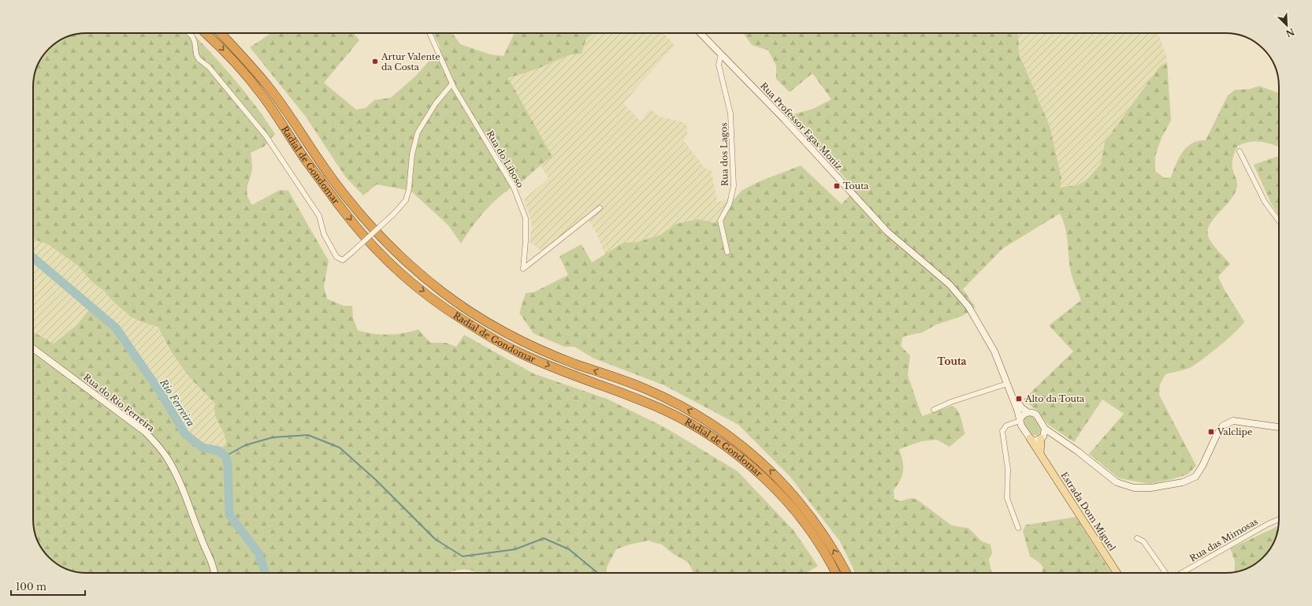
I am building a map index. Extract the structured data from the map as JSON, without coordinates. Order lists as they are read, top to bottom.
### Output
{
  "streets": {
    "highway": ["Radial de Gondomar"],
    "main road": ["Rua Professor Egas Moniz", "Rua do Rio Ferreira", "Estrada Dom Miguel"],
    "street": ["Rua dos Lagos", "Rua do Liboso", "Rua das Mimosas"]
  },
  "crossings": [
    ["Rua Professor Egas Moniz", "Rua dos Lagos"],
    ["Rua Professor Egas Moniz", "Estrada Dom Miguel"]
  ],
  "districts": ["Touta"],
  "water": ["Rio Ferreira"],
  "places": {
    "other": ["Artur Valente da Costa"],
    "transit": ["Touta", "Alto da Touta", "Valclipe"]
  },
  "scale_bar": "100 m",
  "north": "bottom right"
}
